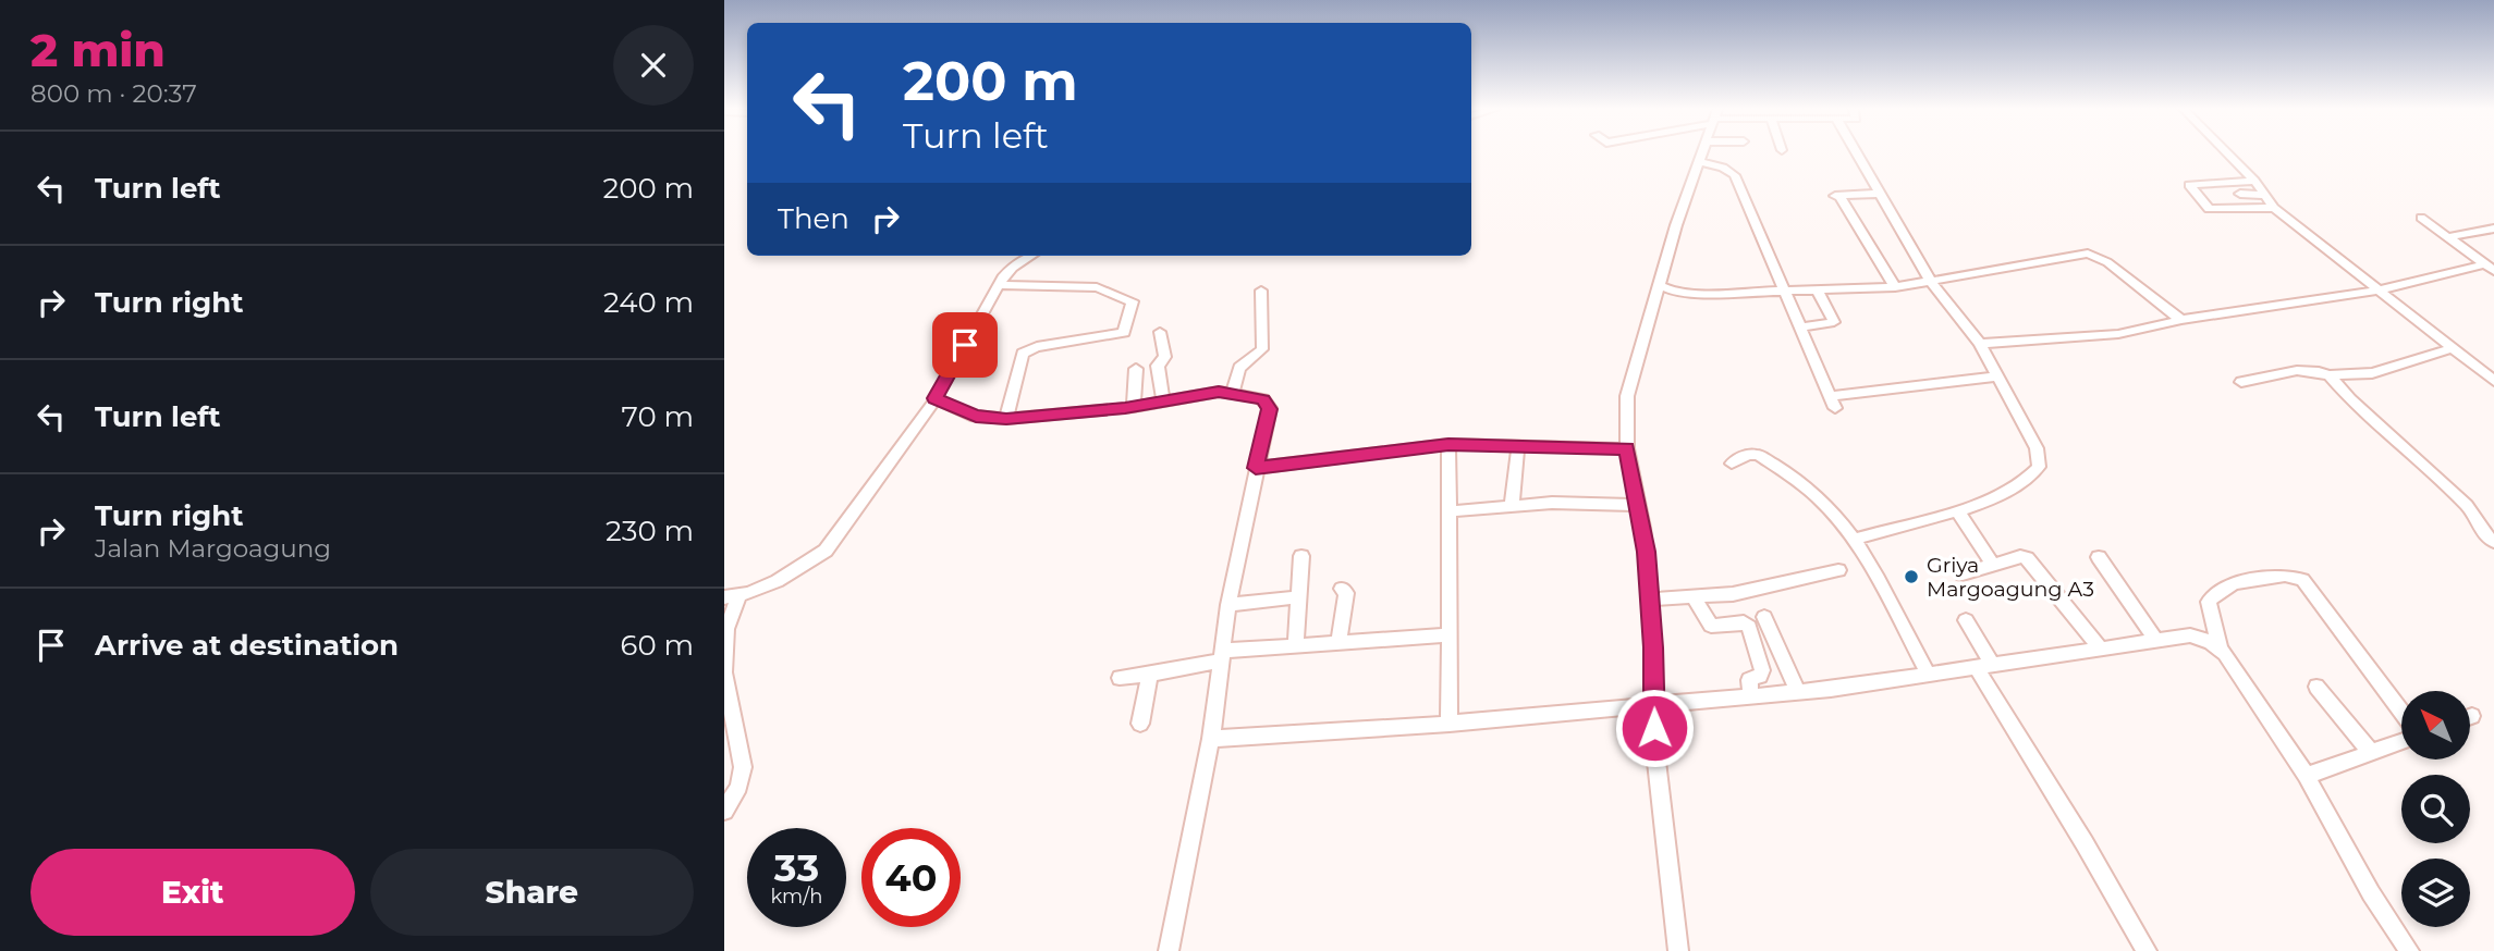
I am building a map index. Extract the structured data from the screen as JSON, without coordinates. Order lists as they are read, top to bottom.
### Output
{
  "places": ["Griya Margoagung A3"],
  "north": "top left",
  "page": {
    "heading": ["2 min", "800 m · 20:37"],
    "turn": ["200 m", "Turn left"],
    "list": [
      {
        "name": "Turn left",
        "value": "200 m"
      },
      {
        "name": "Turn right",
        "value": "240 m"
      },
      {
        "name": "Turn left",
        "value": "70 m"
      },
      {
        "name": "Turn right",
        "note": "Jalan Margoagung",
        "value": "230 m"
      },
      {
        "name": "Arrive at destination",
        "value": "60 m"
      }
    ],
    "then": "Then",
    "speed": "33 km/h",
    "limit": "40",
    "buttons": ["Exit", "Share"]
  }
}
